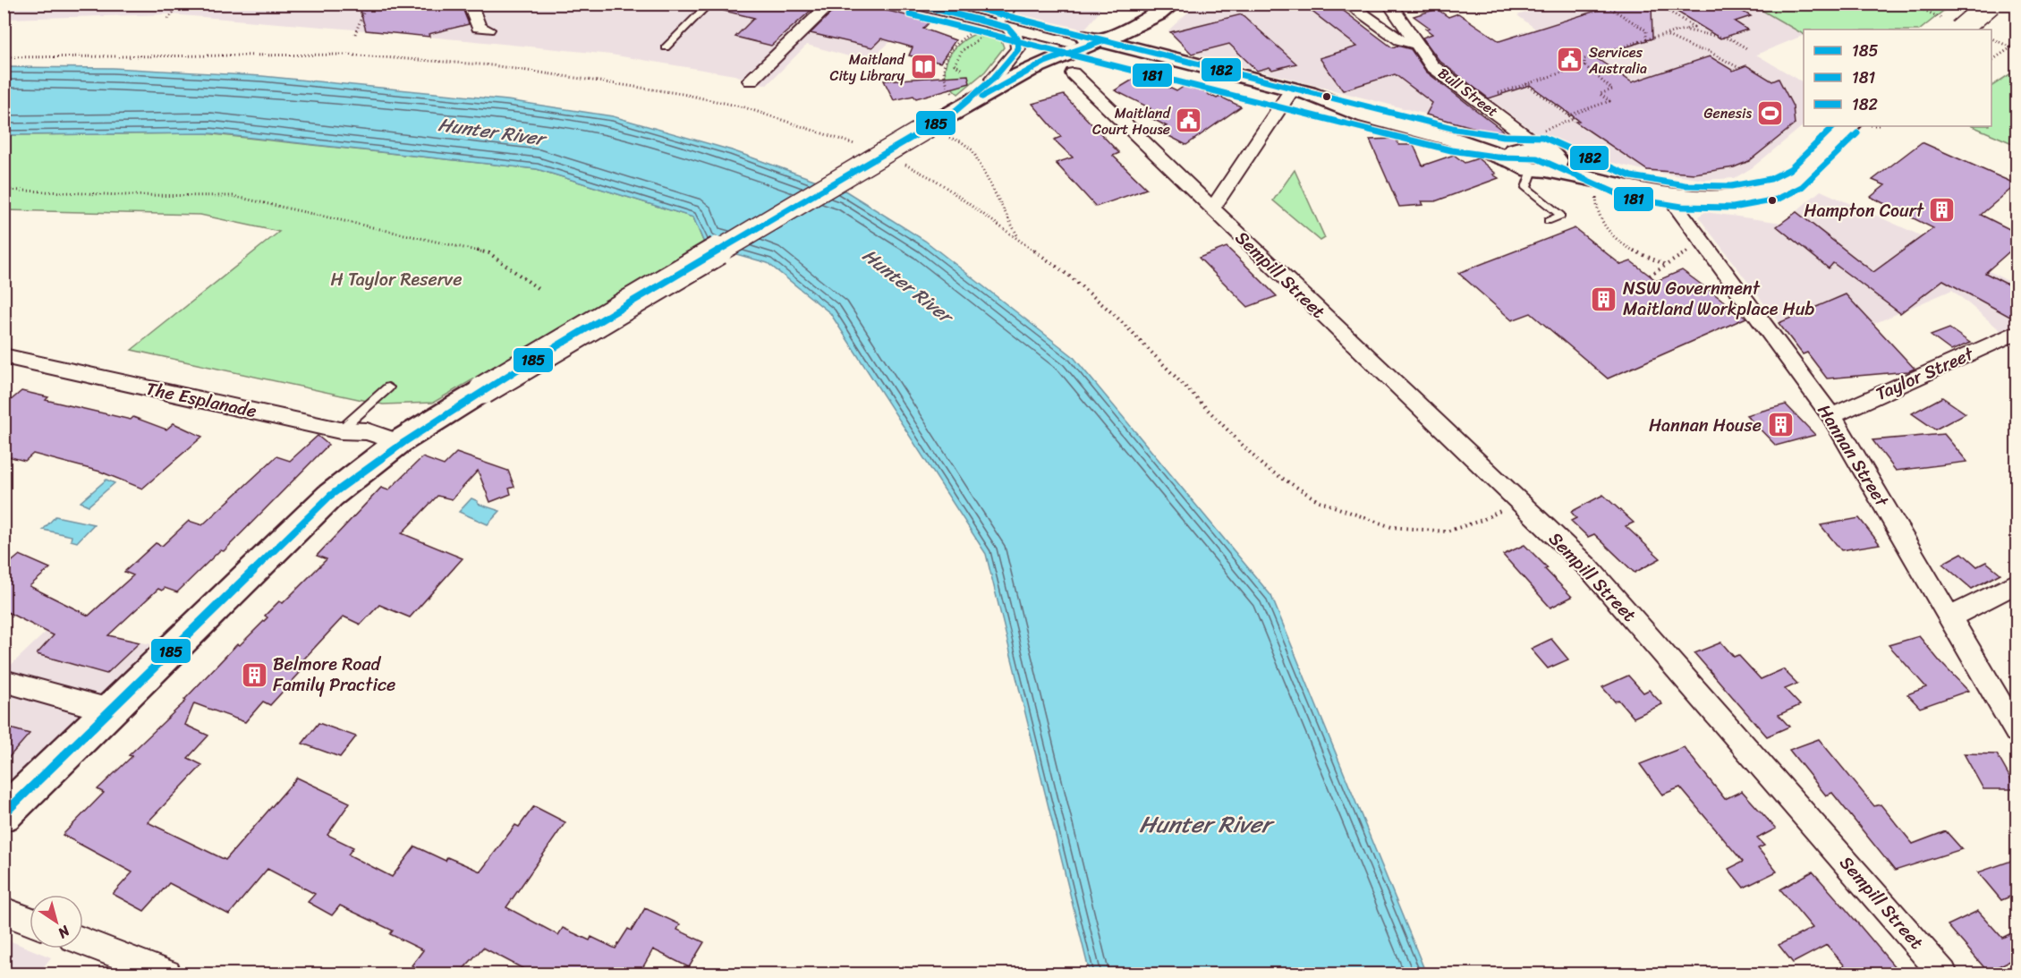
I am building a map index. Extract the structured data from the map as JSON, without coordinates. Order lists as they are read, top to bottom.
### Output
{
  "streets": {
    "street": [
      "Bull Street",
      "Sempill Street",
      "Taylor Street",
      "The Esplanade",
      "Hannan Street"
    ]
  },
  "crossings": [
    ["Taylor Street", "Hannan Street"]
  ],
  "water": ["Hunter River"],
  "parks": ["H Taylor Reserve"],
  "places": {
    "public building": ["Services Australia", "Maitland Court House"],
    "library": ["Maitland City Library"],
    "sports": ["Genesis"],
    "building": [
      "Hampton Court",
      "NSW Government Maitland Workplace Hub",
      "Hannan House",
      "Belmore Road Family Practice"
    ]
  },
  "lines": ["transit line 185", "transit line 182", "transit line 181"],
  "legend": ["185", "181", "182"],
  "north": "bottom right"
}
